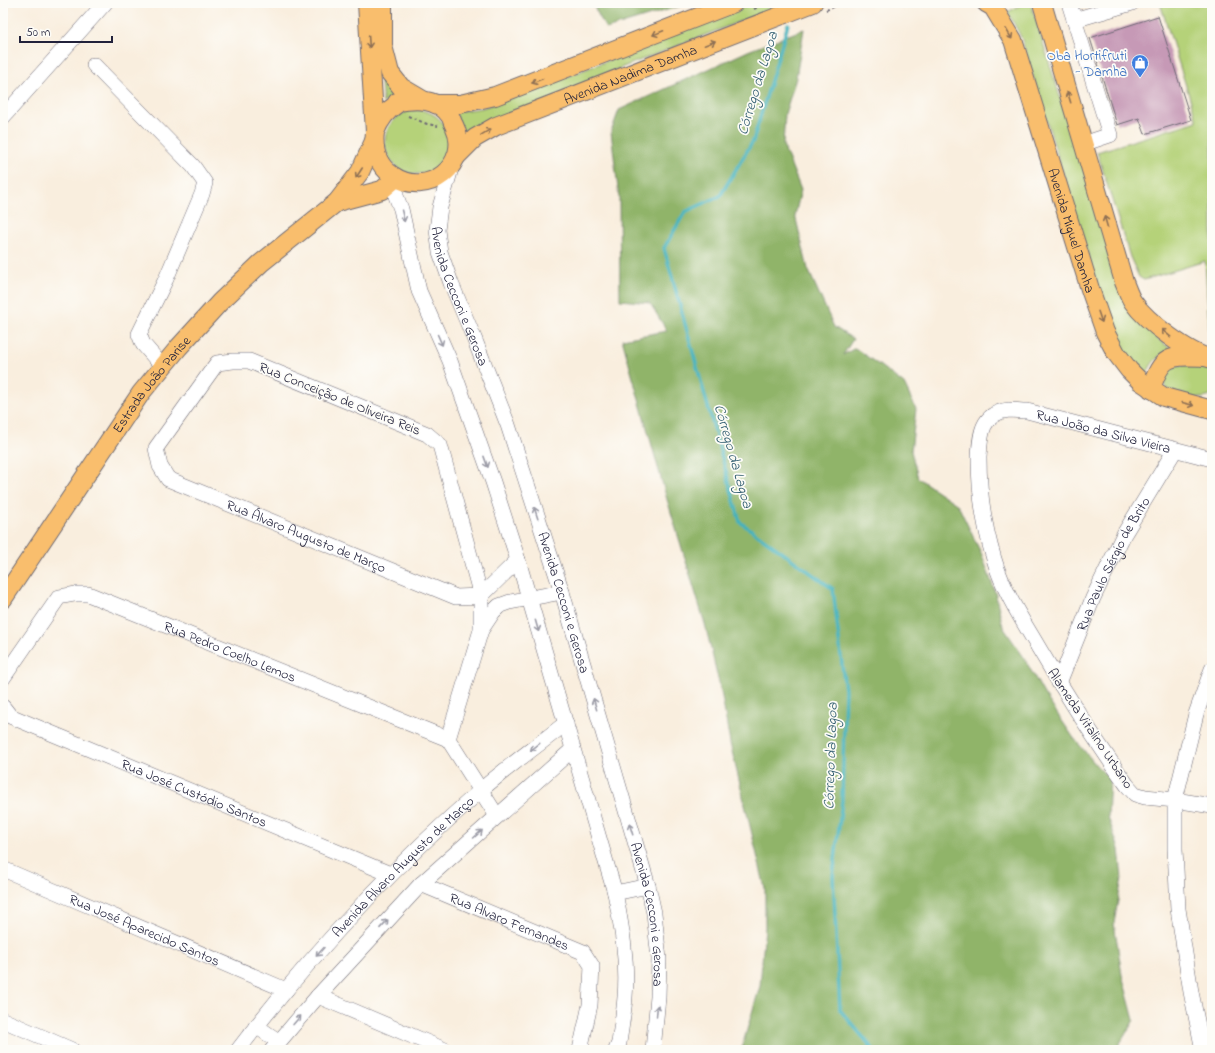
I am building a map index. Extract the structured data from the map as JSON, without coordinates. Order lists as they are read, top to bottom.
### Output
{
  "streets": {
    "main road": ["Avenida Nadima Damha", "Avenida Miguel Damha", "Estrada João Parise"],
    "street": [
      "Avenida Cecconi e Gerosa",
      "Rua Conceição de Oliveira Reis",
      "Rua João da Silva Vieira",
      "Rua Álvaro Augusto de Março",
      "Rua Paulo Sérgio de Brito",
      "Rua Pedro Coelho Lemos",
      "Alameda Vitalino Urbano",
      "Rua José Custódio Santos",
      "Avenida Alvaro Augusto de Março",
      "Rua Alvaro Fernandes",
      "Rua José Aparecido Santos"
    ]
  },
  "crossings": [
    ["Avenida Nadima Damha", "Avenida Cecconi e Gerosa"],
    ["Avenida Nadima Damha", "Estrada João Parise"],
    ["Avenida Cecconi e Gerosa", "Estrada João Parise"],
    ["Avenida Cecconi e Gerosa", "Rua Conceição de Oliveira Reis"],
    ["Avenida Cecconi e Gerosa", "Avenida Alvaro Augusto de Março"],
    ["Rua Conceição de Oliveira Reis", "Rua Álvaro Augusto de Março"],
    ["Rua Conceição de Oliveira Reis", "Rua Pedro Coelho Lemos"],
    ["Rua João da Silva Vieira", "Rua Paulo Sérgio de Brito"],
    ["Rua João da Silva Vieira", "Alameda Vitalino Urbano"],
    ["Rua Paulo Sérgio de Brito", "Alameda Vitalino Urbano"],
    ["Rua José Custódio Santos", "Avenida Alvaro Augusto de Março"],
    ["Avenida Alvaro Augusto de Março", "Rua Alvaro Fernandes"],
    ["Avenida Alvaro Augusto de Março", "Rua José Aparecido Santos"]
  ],
  "water": ["Córrego da Lagoa"],
  "places": {
    "shop": ["Oba Hortifruti - Damha"]
  },
  "scale_bar": "50 m"
}
